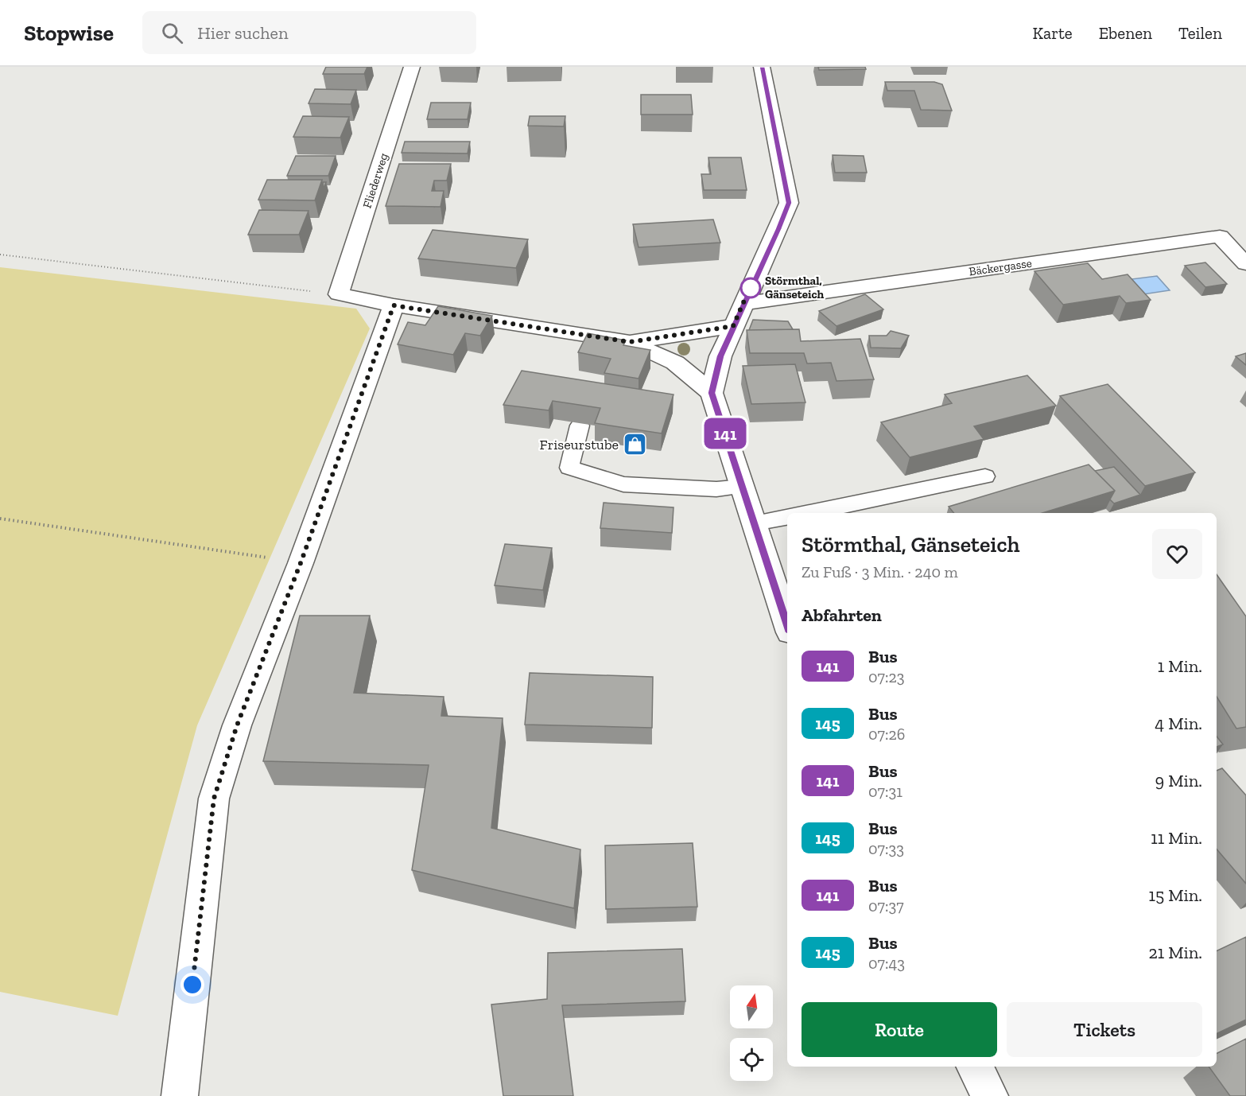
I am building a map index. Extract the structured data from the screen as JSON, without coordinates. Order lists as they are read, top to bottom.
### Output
{
  "streets": {
    "street": ["Fliederweg", "Bäckergasse"]
  },
  "places": {
    "other": ["Störmthal, Gänseteich"],
    "shop": ["Friseurstube"]
  },
  "lines": ["bus line 141"],
  "north": "top",
  "page": {
    "header": "Stopwise",
    "search": "Hier suchen",
    "nav": ["Karte", "Ebenen", "Teilen"],
    "on_map": "141",
    "heading": [
      ["Störmthal, Gänseteich", "Zu Fuß · 3 Min. · 240 m"],
      "Abfahrten"
    ],
    "list": [
      {
        "mark": "141",
        "name": "Bus",
        "note": "07:23",
        "value": "1 Min."
      },
      {
        "mark": "145",
        "name": "Bus",
        "note": "07:26",
        "value": "4 Min."
      },
      {
        "mark": "141",
        "name": "Bus",
        "note": "07:31",
        "value": "9 Min."
      },
      {
        "mark": "145",
        "name": "Bus",
        "note": "07:33",
        "value": "11 Min."
      },
      {
        "mark": "141",
        "name": "Bus",
        "note": "07:37",
        "value": "15 Min."
      },
      {
        "mark": "145",
        "name": "Bus",
        "note": "07:43",
        "value": "21 Min."
      }
    ],
    "buttons": ["Route", "Tickets"]
  }
}
